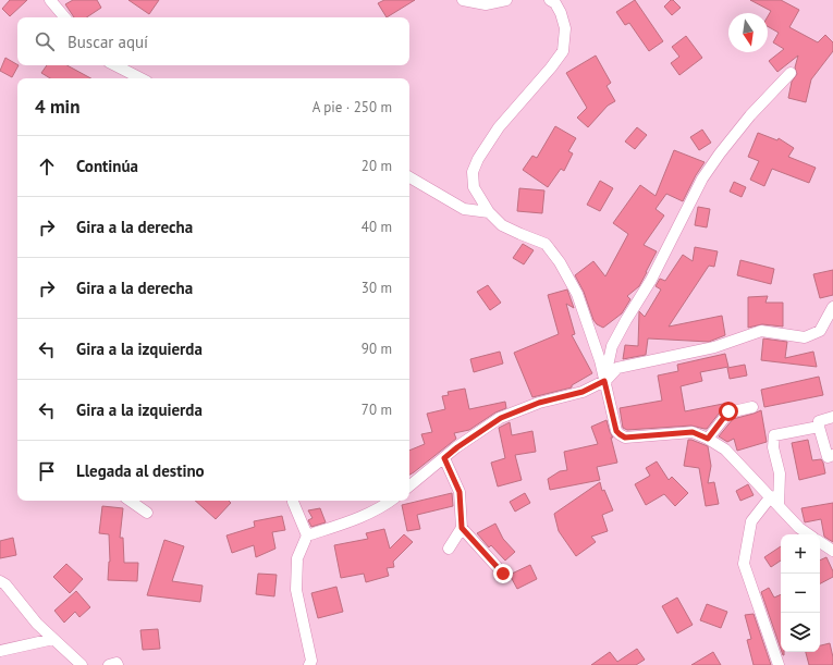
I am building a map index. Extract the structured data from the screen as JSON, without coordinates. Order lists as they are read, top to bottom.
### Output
{
  "north": "bottom",
  "page": {
    "search": "Buscar aquí",
    "heading": ["4 min", "A pie · 250 m"],
    "list": [
      ["Continúa", "20 m"],
      ["Gira a la derecha", "40 m"],
      ["Gira a la derecha", "30 m"],
      ["Gira a la izquierda", "90 m"],
      ["Gira a la izquierda", "70 m"],
      "Llegada al destino"
    ],
    "map_buttons": ["+", "−"]
  }
}
